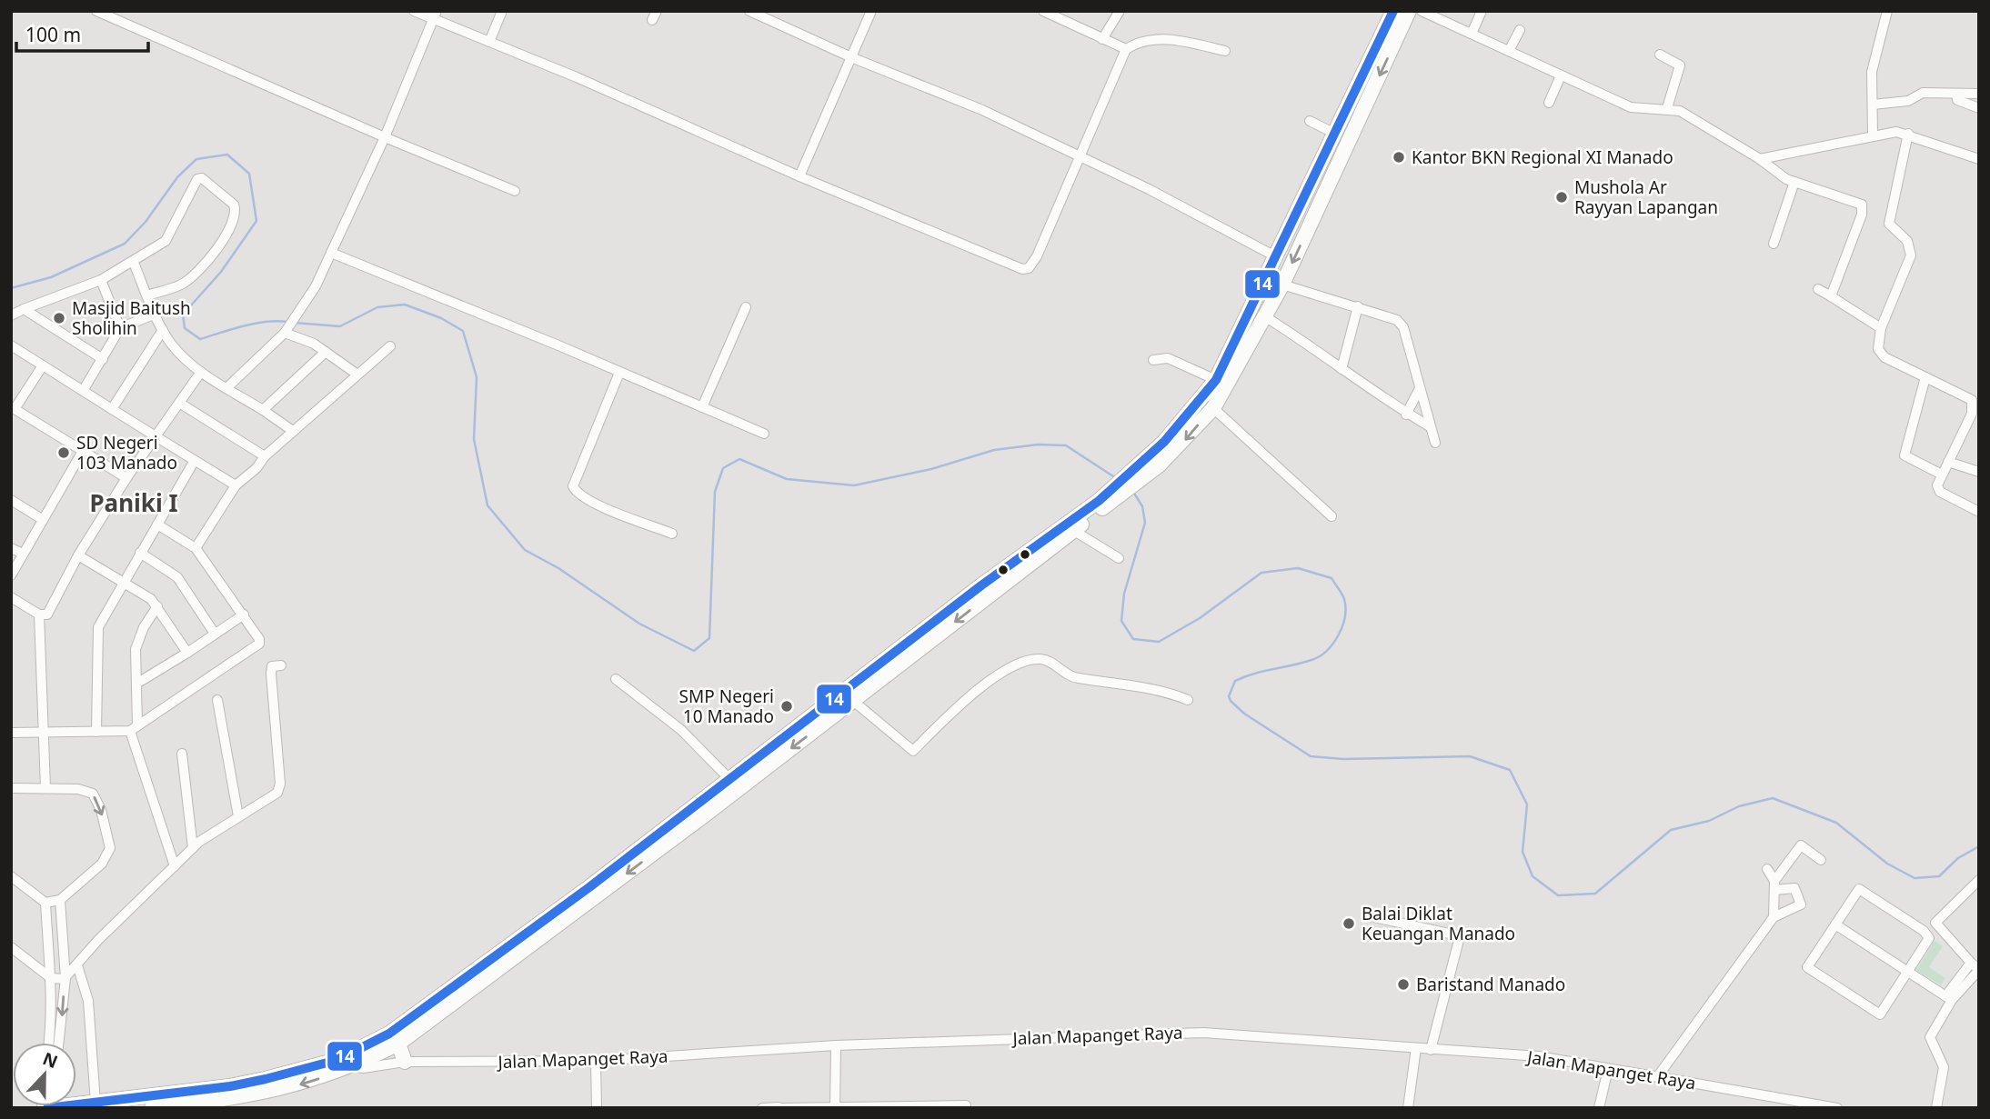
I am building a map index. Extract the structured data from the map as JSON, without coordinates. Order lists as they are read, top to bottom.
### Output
{
  "streets": {
    "street": ["Jalan Mapanget Raya"]
  },
  "districts": ["Paniki I"],
  "places": [
    "Kantor BKN Regional XI Manado",
    "Mushola Ar Rayyan Lapangan",
    "Masjid Baitush Sholihin",
    "SD Negeri 103 Manado",
    "SMP Negeri 10 Manado",
    "Balai Diklat Keuangan Manado",
    "Baristand Manado"
  ],
  "lines": ["transit line 14"],
  "scale_bar": "100 m",
  "north": "top"
}
